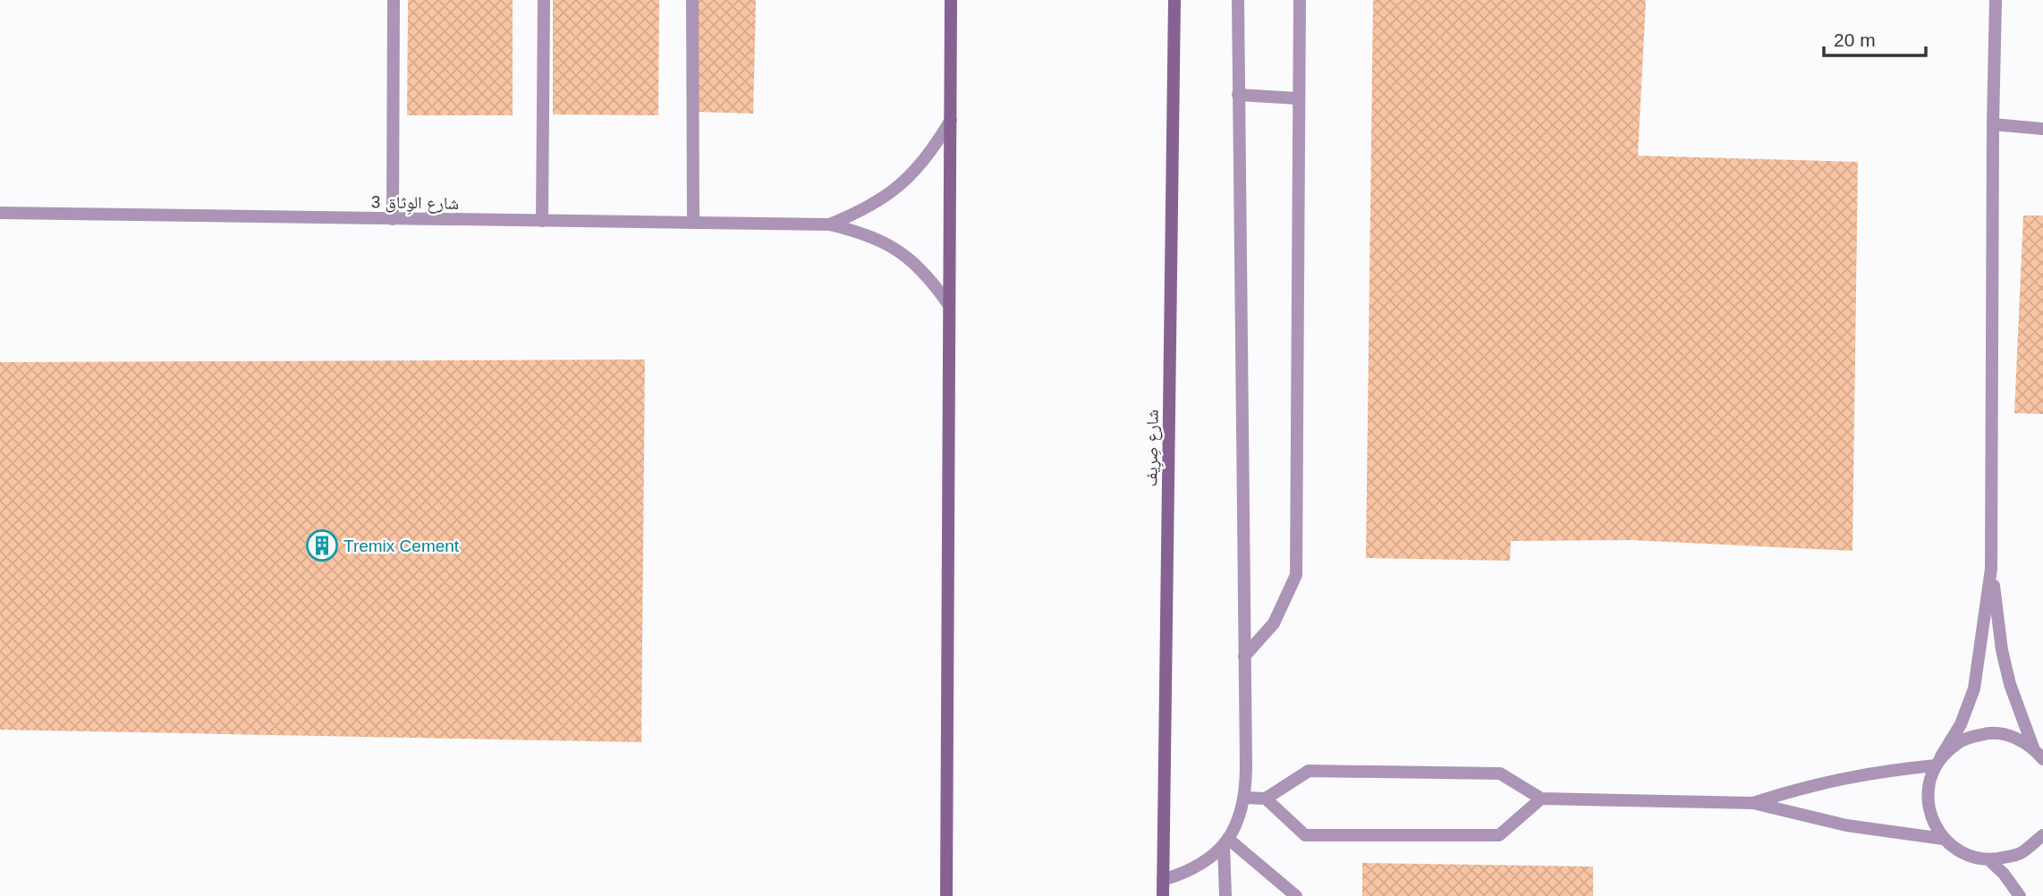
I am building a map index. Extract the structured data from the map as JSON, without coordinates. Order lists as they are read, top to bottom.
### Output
{
  "streets": {
    "street": ["شارع الوِثاق 3", "شارع صِرِيف"]
  },
  "places": {
    "building": ["Tremix Cement"]
  },
  "scale_bar": "20 m"
}
